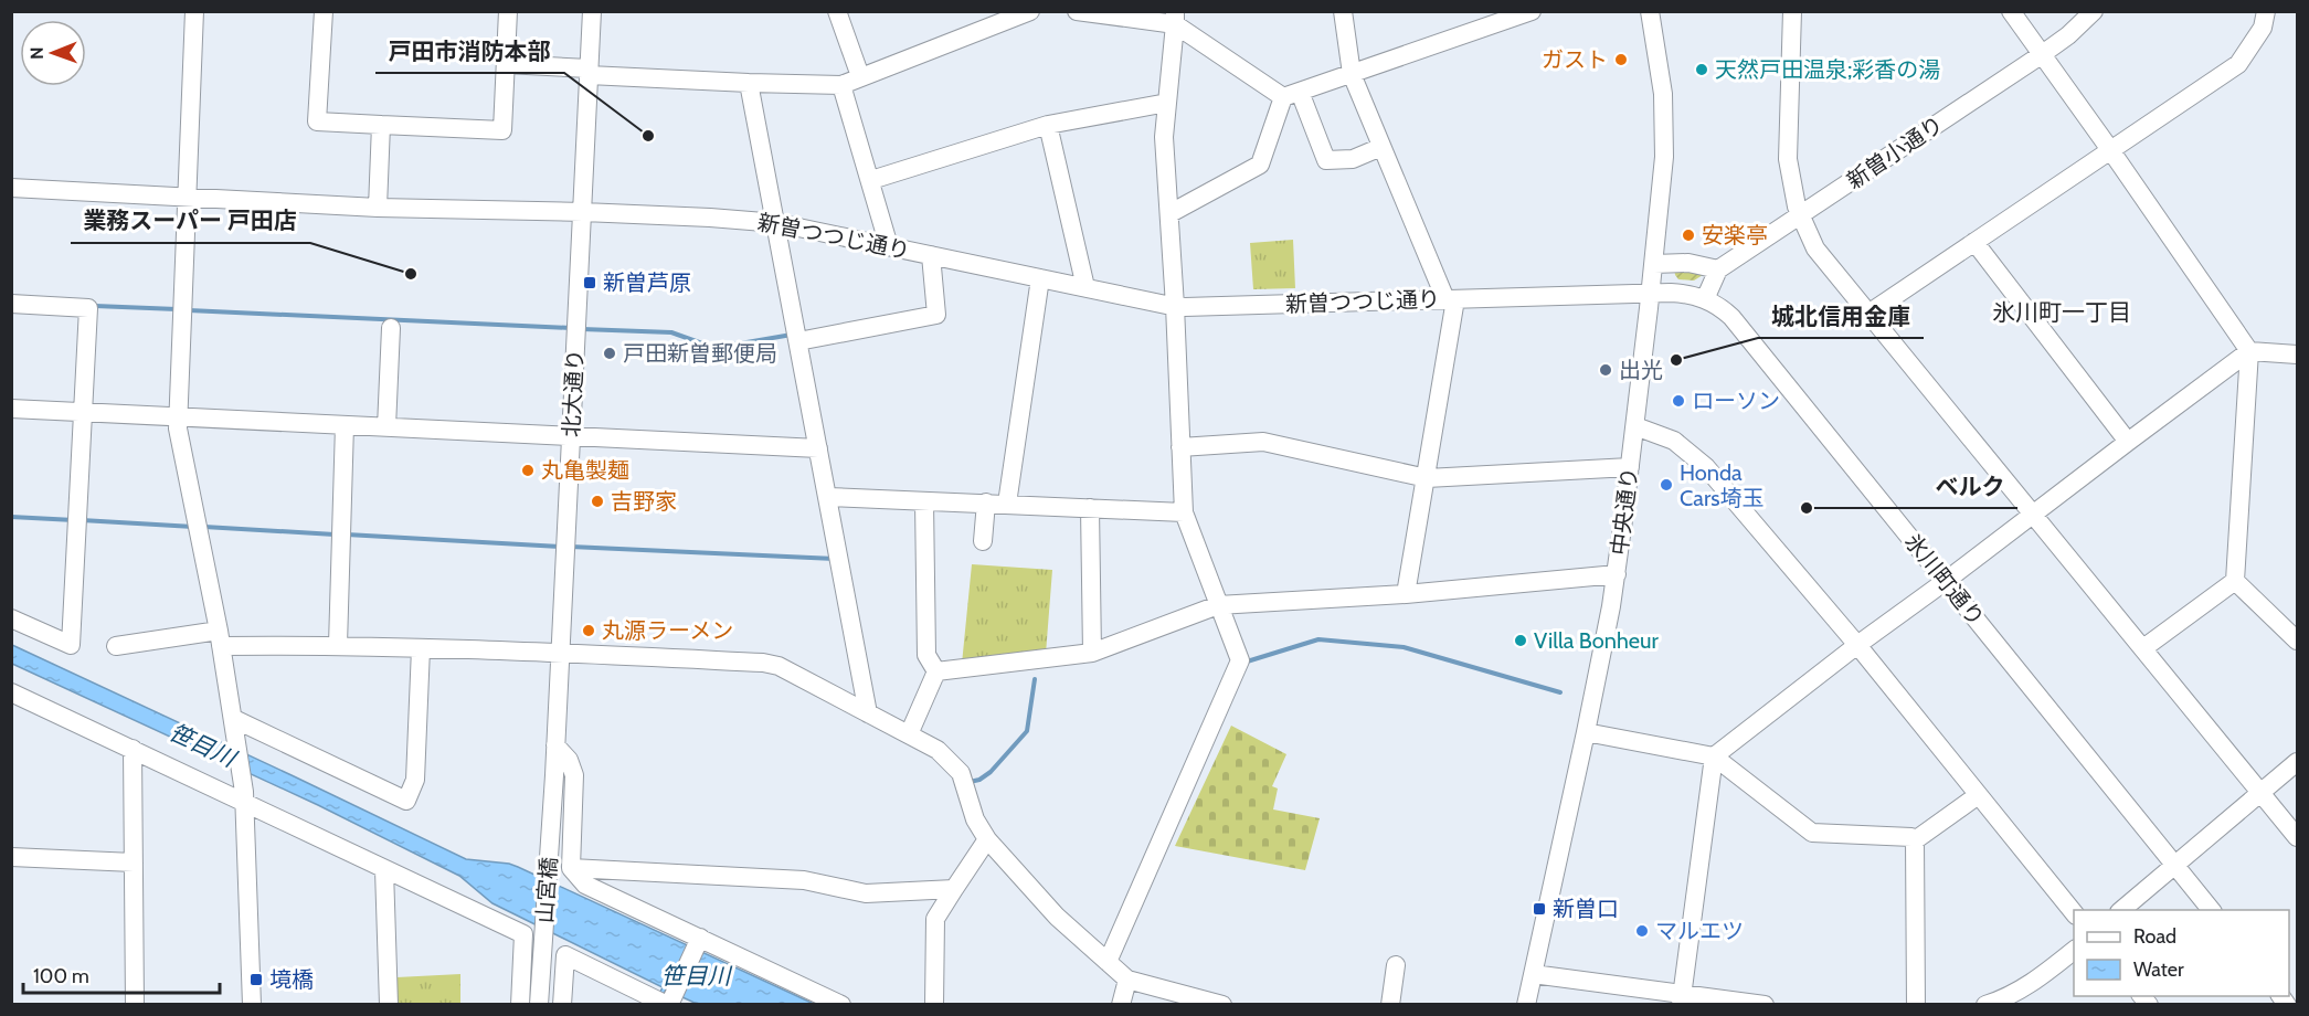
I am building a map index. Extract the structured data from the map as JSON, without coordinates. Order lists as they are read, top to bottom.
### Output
{
  "streets": {
    "street": [
      "新曽小通り",
      "新曽つつじ通り",
      "北大通り",
      "中央通り",
      "氷川町通り",
      "山宮橋"
    ]
  },
  "crossings": [
    ["新曽つつじ通り", "北大通り"],
    ["新曽つつじ通り", "中央通り"],
    ["新曽つつじ通り", "氷川町通り"],
    ["北大通り", "山宮橋"],
    ["中央通り", "氷川町通り"]
  ],
  "districts": ["氷川町一丁目"],
  "water": ["笹目川"],
  "places": {
    "other": [
      "ガスト",
      "天然戸田温泉;彩香の湯",
      "戸田市消防本部",
      "安楽亭",
      "業務スーパー 戸田店",
      "戸田新曽郵便局",
      "城北信用金庫",
      "出光",
      "ローソン",
      "丸亀製麺",
      "Honda Cars埼玉",
      "吉野家",
      "ベルク",
      "丸源ラーメン",
      "Villa Bonheur",
      "マルエツ"
    ],
    "transit": ["新曽芦原", "新曽口", "境橋"]
  },
  "legend": ["Road", "Water"],
  "scale_bar": "100 m",
  "north": "left"
}
